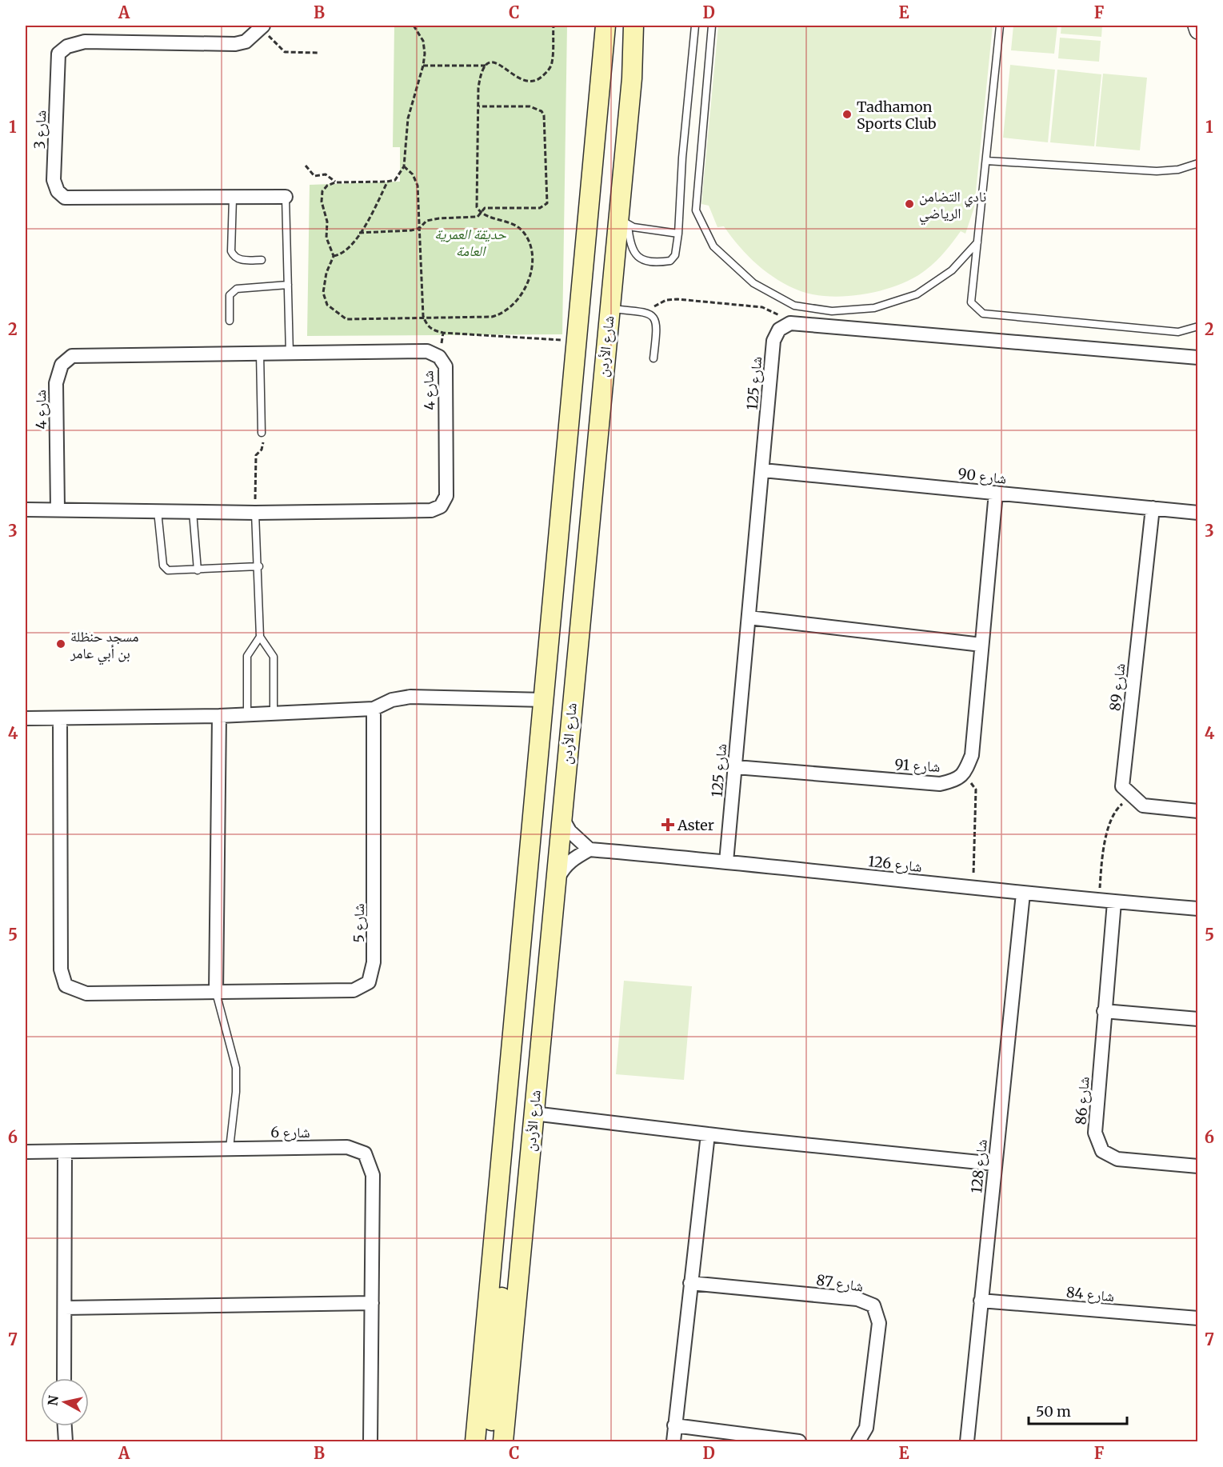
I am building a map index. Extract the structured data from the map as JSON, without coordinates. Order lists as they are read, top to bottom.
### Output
{
  "streets": {
    "main road": ["شارع الأردن"],
    "street": [
      "شارع 3",
      "شارع 125",
      "شارع 4",
      "شارع 90",
      "شارع 89",
      "شارع 91",
      "شارع 126",
      "شارع 5",
      "شارع 86",
      "شارع 6",
      "شارع 128",
      "شارع 87",
      "شارع 84"
    ]
  },
  "crossings": [
    ["شارع 125", "شارع 90"],
    ["شارع 125", "شارع 91"],
    ["شارع 125", "شارع 126"],
    ["شارع 90", "شارع 89"],
    ["شارع 126", "شارع 86"],
    ["شارع 126", "شارع 128"],
    ["شارع 128", "شارع 84"]
  ],
  "parks": ["حديقة العمرية العامة"],
  "places": {
    "other": ["Tadhamon Sports Club", "نادي التضامن الرياضي", "مسجد حنظلة بن أبي عامر"],
    "health": ["Aster"]
  },
  "scale_bar": "50 m",
  "north": "left",
  "grid": {
    "columns": [
      "A",
      "B",
      "C",
      "D",
      "E",
      "F"
    ],
    "rows": [
      "1",
      "2",
      "3",
      "4",
      "5",
      "6",
      "7"
    ]
  }
}
